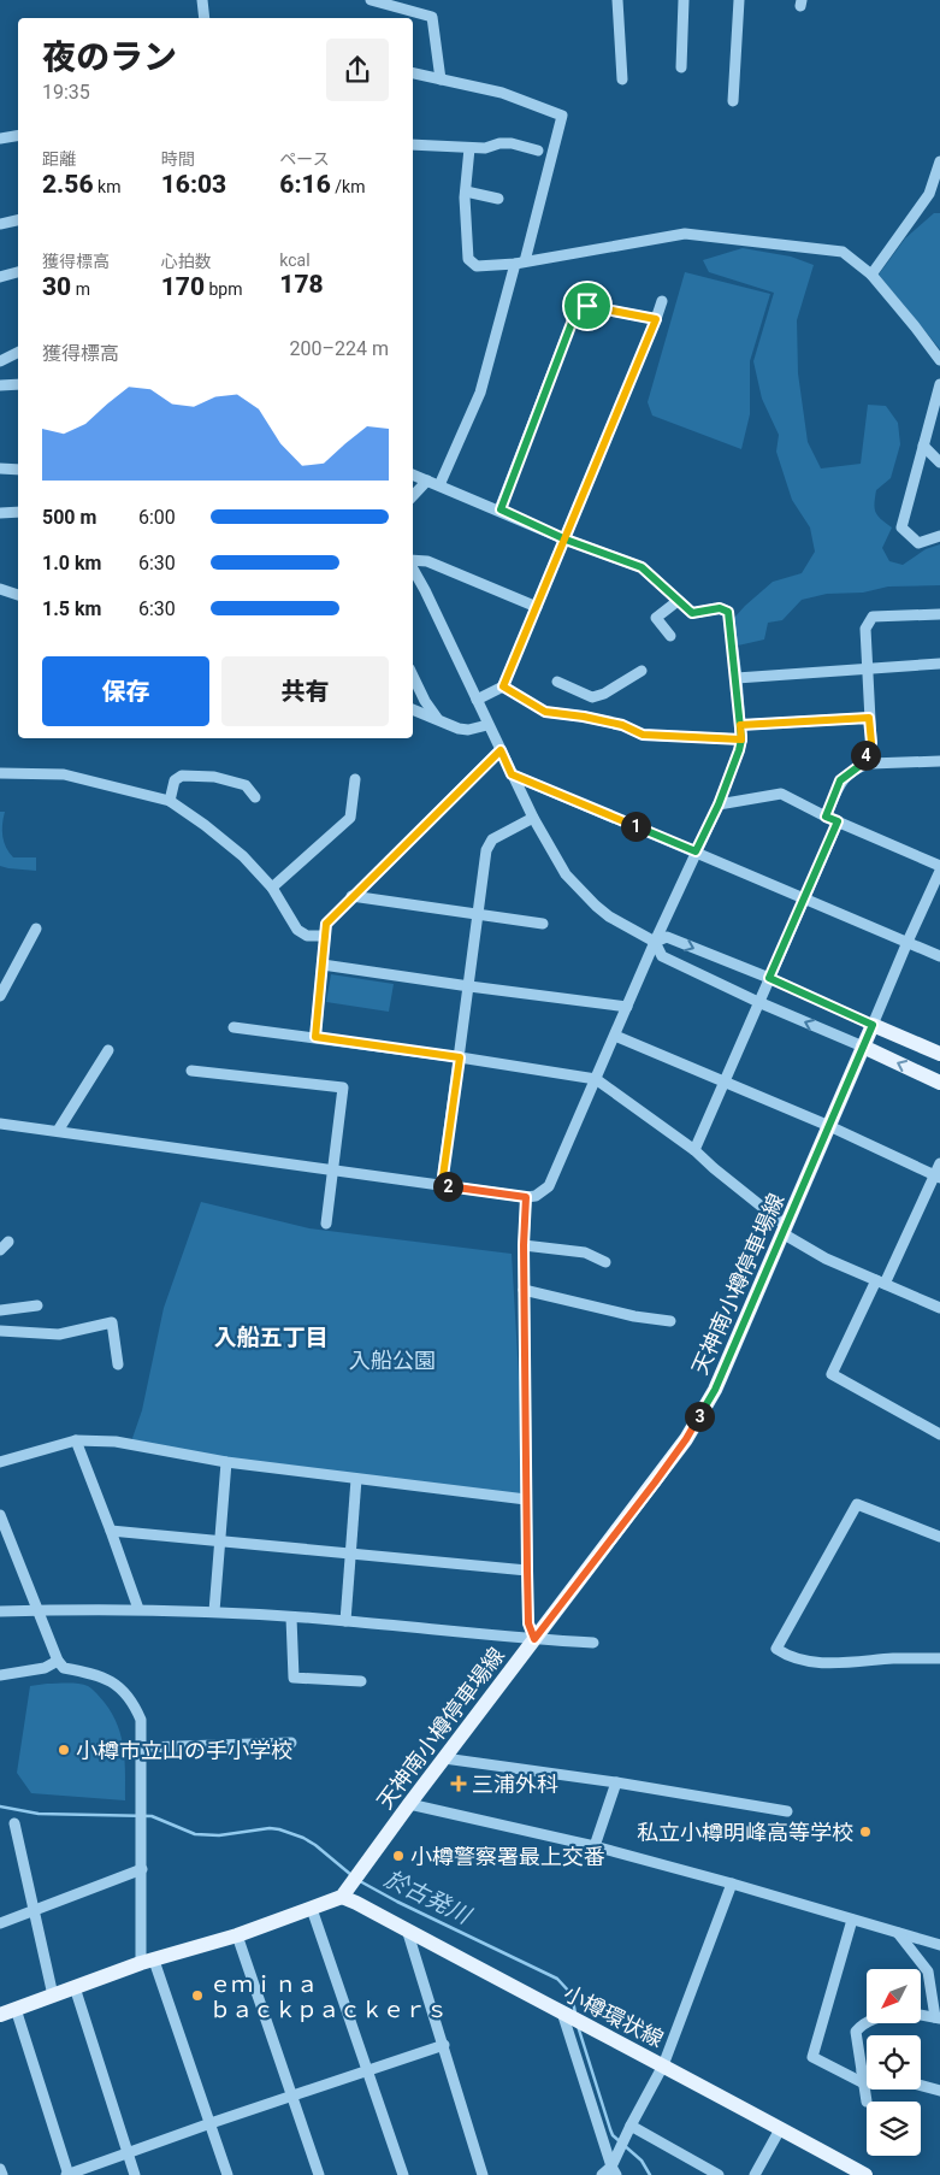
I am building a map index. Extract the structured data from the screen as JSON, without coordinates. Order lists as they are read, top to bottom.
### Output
{
  "streets": {
    "main road": ["天神南小樽停車場線", "小樽環状線"]
  },
  "crossings": [
    ["天神南小樽停車場線", "小樽環状線"]
  ],
  "districts": ["入船五丁目"],
  "water": ["於古発川"],
  "parks": ["入船公園"],
  "places": {
    "other": [
      "小樽市立山の手小学校",
      "私立小樽明峰高等学校",
      "小樽警察署最上交番",
      "ｅｍｉｎａ ｂａｃｋｐａｃｋｅｒｓ"
    ],
    "health": ["三浦外科"]
  },
  "north": "bottom left",
  "page": {
    "heading": ["夜のラン", "19:35"],
    "stats": [
      ["距離", "2.56 km"],
      ["時間", "16:03"],
      ["ペース", "6:16 /km"],
      ["獲得標高", "30 m"],
      ["心拍数", "170 bpm"],
      ["kcal", "178"]
    ],
    "chart": ["獲得標高", "200–224 m"],
    "list": [
      {
        "name": "500 m",
        "note": "6:00"
      },
      {
        "name": "1.0 km",
        "note": "6:30"
      },
      {
        "name": "1.5 km",
        "note": "6:30"
      }
    ],
    "buttons": ["保存", "共有"],
    "pins": [
      "4",
      "1",
      "2",
      "3"
    ]
  }
}
